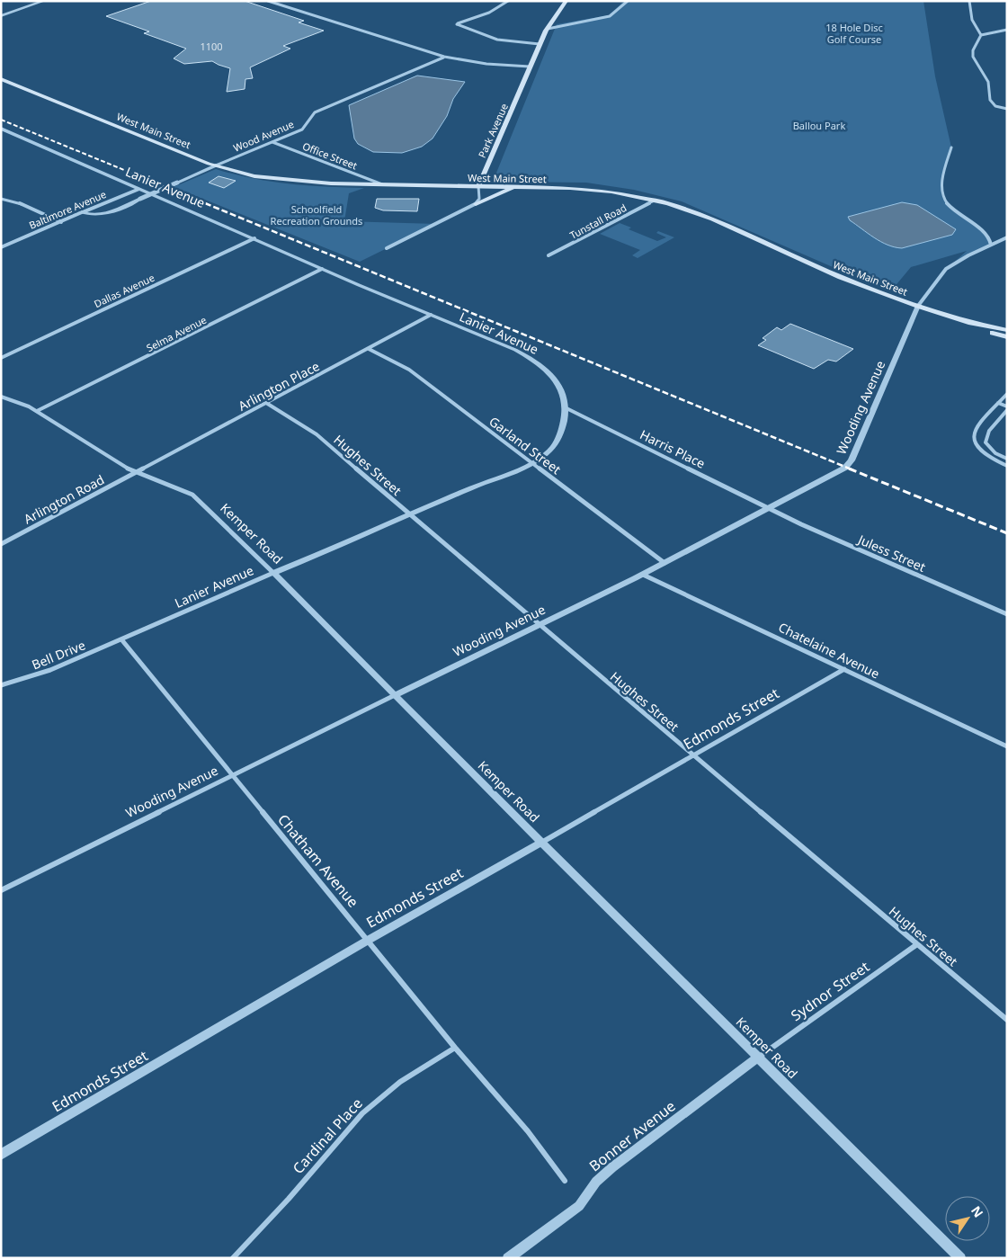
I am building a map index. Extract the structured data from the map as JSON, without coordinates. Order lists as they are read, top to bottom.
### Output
{
  "streets": {
    "main road": ["West Main Street", "Park Avenue"],
    "street": [
      "Wood Avenue",
      "Office Street",
      "Lanier Avenue",
      "Baltimore Avenue",
      "Tunstall Road",
      "Dallas Avenue",
      "Selma Avenue",
      "Arlington Place",
      "Wooding Avenue",
      "Garland Street",
      "Harris Place",
      "Hughes Street",
      "Arlington Road",
      "Kemper Road",
      "Juless Street",
      "Chatelaine Avenue",
      "Bell Drive",
      "Edmonds Street",
      "Chatham Avenue",
      "Sydnor Street",
      "Cardinal Place",
      "Bonner Avenue"
    ]
  },
  "crossings": [
    ["West Main Street", "Park Avenue"],
    ["West Main Street", "Wood Avenue"],
    ["West Main Street", "Office Street"],
    ["West Main Street", "Tunstall Road"],
    ["West Main Street", "Wooding Avenue"],
    ["Wood Avenue", "Office Street"],
    ["Wood Avenue", "Baltimore Avenue"],
    ["Lanier Avenue", "Baltimore Avenue"],
    ["Lanier Avenue", "Dallas Avenue"],
    ["Lanier Avenue", "Selma Avenue"],
    ["Lanier Avenue", "Arlington Place"],
    ["Lanier Avenue", "Garland Street"],
    ["Lanier Avenue", "Harris Place"],
    ["Lanier Avenue", "Hughes Street"],
    ["Lanier Avenue", "Kemper Road"],
    ["Lanier Avenue", "Bell Drive"],
    ["Lanier Avenue", "Chatham Avenue"],
    ["Selma Avenue", "Kemper Road"],
    ["Arlington Place", "Garland Street"],
    ["Arlington Place", "Hughes Street"],
    ["Arlington Place", "Arlington Road"],
    ["Arlington Place", "Kemper Road"],
    ["Wooding Avenue", "Garland Street"],
    ["Wooding Avenue", "Harris Place"],
    ["Wooding Avenue", "Hughes Street"],
    ["Wooding Avenue", "Kemper Road"],
    ["Wooding Avenue", "Juless Street"],
    ["Wooding Avenue", "Chatelaine Avenue"],
    ["Wooding Avenue", "Chatham Avenue"],
    ["Harris Place", "Juless Street"],
    ["Hughes Street", "Edmonds Street"],
    ["Hughes Street", "Sydnor Street"],
    ["Arlington Road", "Kemper Road"],
    ["Kemper Road", "Edmonds Street"],
    ["Kemper Road", "Sydnor Street"],
    ["Kemper Road", "Bonner Avenue"],
    ["Chatelaine Avenue", "Edmonds Street"],
    ["Bell Drive", "Chatham Avenue"],
    ["Edmonds Street", "Chatham Avenue"],
    ["Chatham Avenue", "Cardinal Place"],
    ["Sydnor Street", "Bonner Avenue"]
  ],
  "parks": ["18 Hole Disc Golf Course", "Ballou Park", "Schoolfield Recreation Grounds"],
  "house_numbers": ["1100"],
  "north": "top right"
}
